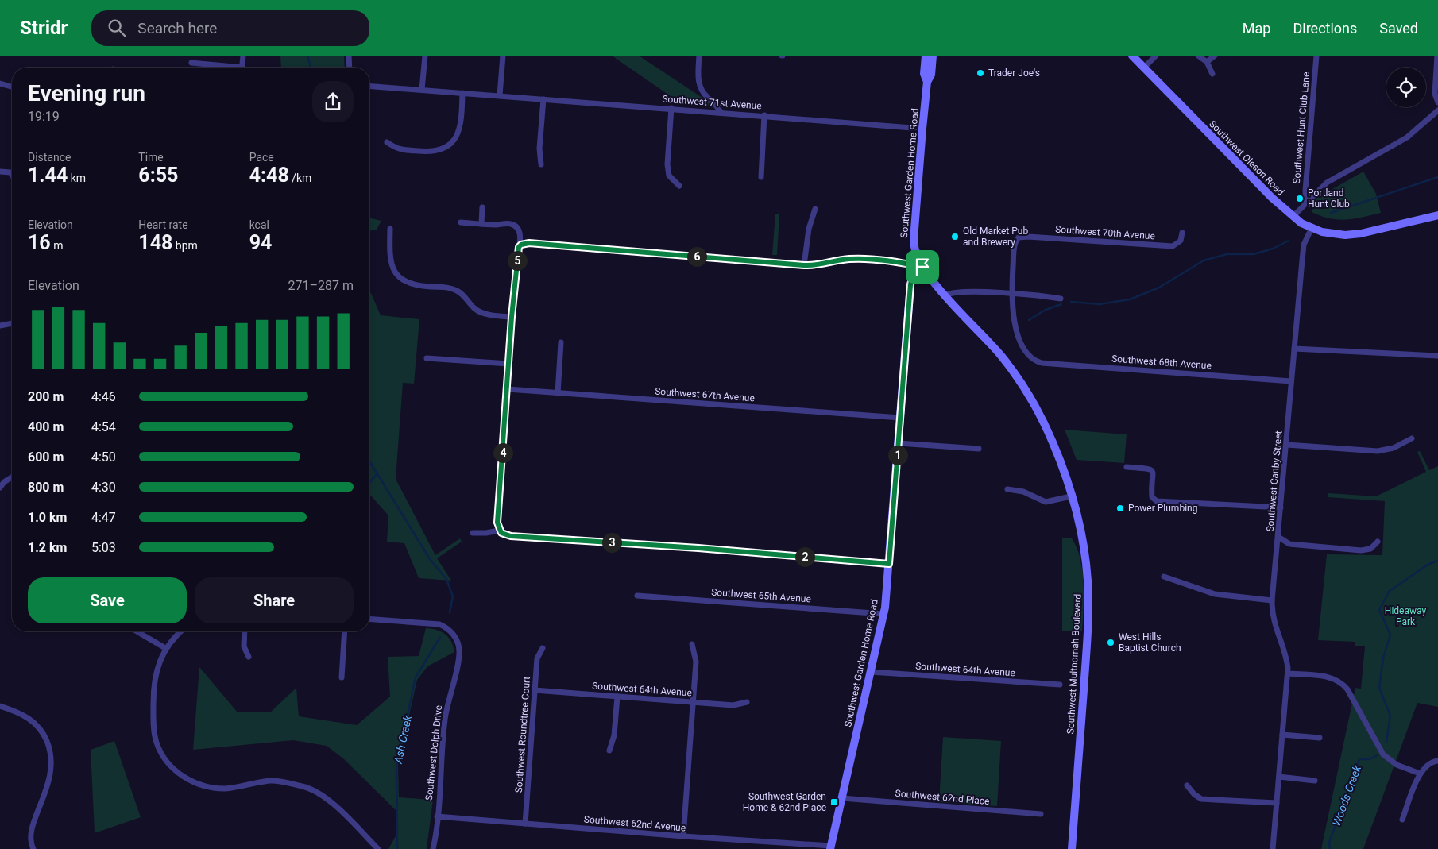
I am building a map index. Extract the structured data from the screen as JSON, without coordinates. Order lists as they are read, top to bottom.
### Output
{
  "streets": {
    "main road": ["Southwest Oleson Road", "Southwest Garden Home Road", "Southwest Multnomah Boulevard"],
    "street": [
      "Southwest 71st Avenue",
      "Southwest Hunt Club Lane",
      "Southwest 70th Avenue",
      "Southwest 68th Avenue",
      "Southwest 67th Avenue",
      "Southwest Canby Street",
      "Southwest 65th Avenue",
      "Southwest 64th Avenue",
      "Southwest Roundtree Court",
      "Southwest Dolph Drive",
      "Southwest 62nd Place",
      "Southwest 62nd Avenue"
    ]
  },
  "crossings": [
    ["Southwest 71st Avenue", "Southwest Garden Home Road"],
    ["Southwest Oleson Road", "Southwest Canby Street"],
    ["Southwest Garden Home Road", "Southwest 67th Avenue"],
    ["Southwest Garden Home Road", "Southwest 65th Avenue"],
    ["Southwest Garden Home Road", "Southwest Multnomah Boulevard"],
    ["Southwest Garden Home Road", "Southwest 64th Avenue"],
    ["Southwest Garden Home Road", "Southwest 62nd Place"],
    ["Southwest Garden Home Road", "Southwest 62nd Avenue"],
    ["Southwest 70th Avenue", "Southwest 68th Avenue"],
    ["Southwest 68th Avenue", "Southwest Canby Street"],
    ["Southwest 64th Avenue", "Southwest Roundtree Court"],
    ["Southwest Roundtree Court", "Southwest 62nd Avenue"],
    ["Southwest Dolph Drive", "Southwest 62nd Avenue"]
  ],
  "water": ["Ash Creek", "Woods Creek"],
  "parks": ["Hideaway Park"],
  "places": {
    "other": [
      "Trader Joe's",
      "Portland Hunt Club",
      "Old Market Pub and Brewery",
      "Power Plumbing",
      "West Hills Baptist Church"
    ],
    "transit": ["Southwest Garden Home & 62nd Place"]
  },
  "page": {
    "header": "Stridr",
    "search": "Search here",
    "nav": ["Map", "Directions", "Saved"],
    "heading": ["Evening run", "19:19"],
    "stats": [
      ["Distance", "1.44 km"],
      ["Time", "6:55"],
      ["Pace", "4:48 /km"],
      ["Elevation", "16 m"],
      ["Heart rate", "148 bpm"],
      ["kcal", "94"]
    ],
    "pins": [
      "6",
      "5",
      "4",
      "1",
      "3",
      "2"
    ],
    "chart": ["Elevation", "271–287 m"],
    "list": [
      {
        "name": "200 m",
        "note": "4:46"
      },
      {
        "name": "400 m",
        "note": "4:54"
      },
      {
        "name": "600 m",
        "note": "4:50"
      },
      {
        "name": "800 m",
        "note": "4:30"
      },
      {
        "name": "1.0 km",
        "note": "4:47"
      },
      {
        "name": "1.2 km",
        "note": "5:03"
      }
    ],
    "buttons": ["Save", "Share"]
  }
}
